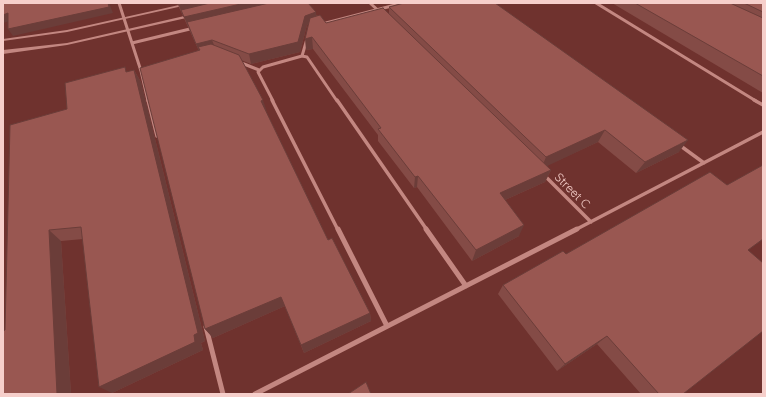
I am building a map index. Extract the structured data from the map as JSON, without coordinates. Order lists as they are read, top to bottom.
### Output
{
  "streets": {
    "street": ["Street C"]
  }
}
